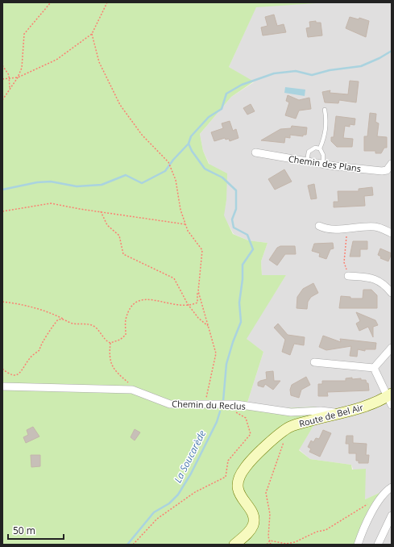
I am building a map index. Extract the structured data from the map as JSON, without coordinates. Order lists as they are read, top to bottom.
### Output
{
  "streets": {
    "street": ["Chemin des Plans", "Chemin du Reclus", "Route de Bel Air"]
  },
  "crossings": [
    ["Chemin du Reclus", "Route de Bel Air"]
  ],
  "water": ["La Soucarède"],
  "scale_bar": "50 m"
}
